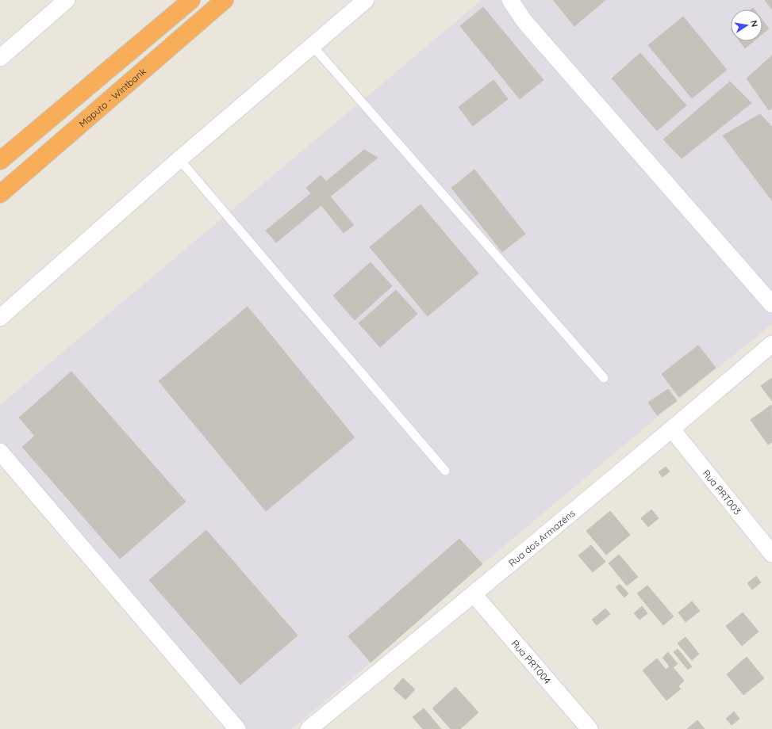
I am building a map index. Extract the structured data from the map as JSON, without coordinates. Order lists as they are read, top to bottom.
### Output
{
  "streets": {
    "highway": ["Maputo - Wintbank"],
    "street": ["Rua PRT003", "Rua dos Armazéns", "Rua PRT004"]
  },
  "crossings": [
    ["Rua PRT003", "Rua dos Armazéns"],
    ["Rua dos Armazéns", "Rua PRT004"]
  ],
  "north": "right"
}
